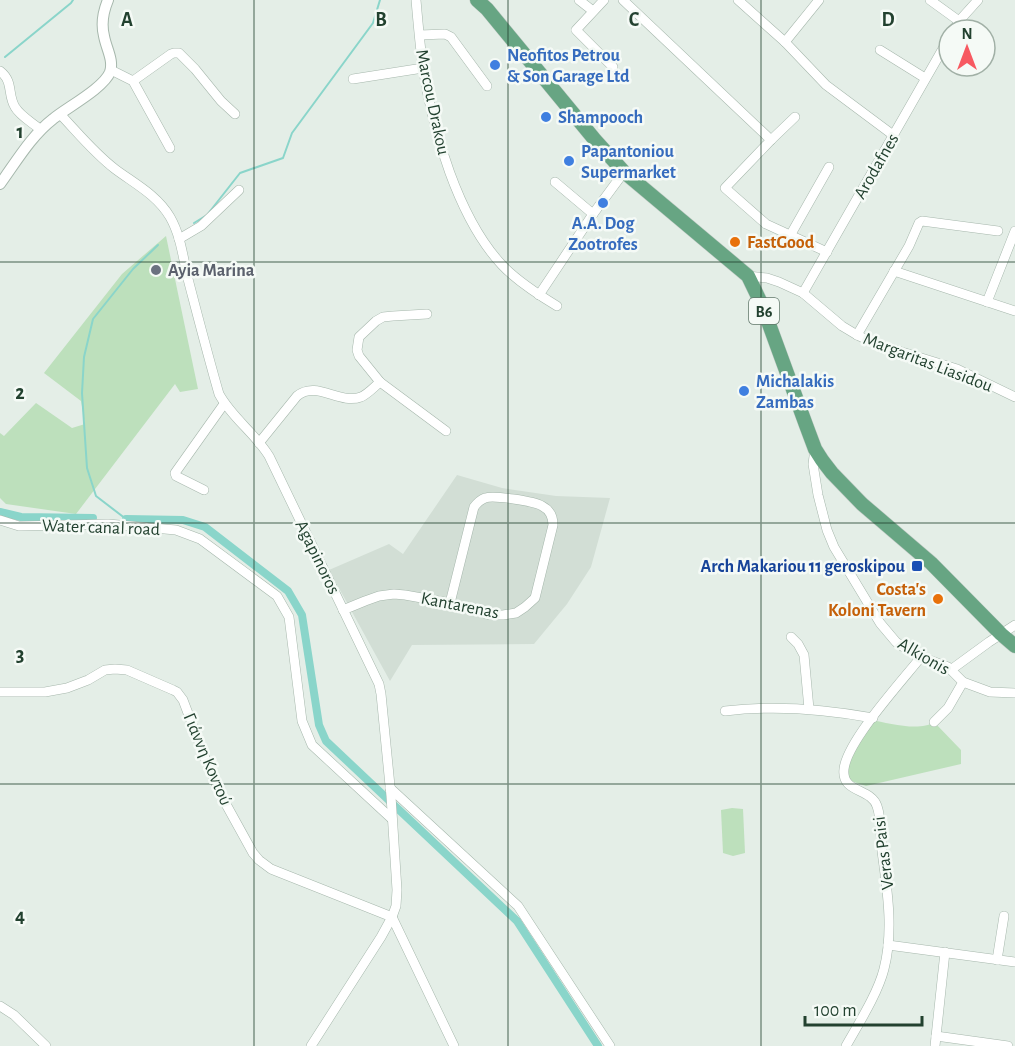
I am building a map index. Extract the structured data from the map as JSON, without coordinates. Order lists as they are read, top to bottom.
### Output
{
  "streets": {
    "main road": ["B6"],
    "street": [
      "Marcou Drakou",
      "Arodafnes",
      "Margaritas Liasidou",
      "Water canal road",
      "Agapinoros",
      "Kantarenas",
      "Alkionis",
      "Γιάννη Κοντού",
      "Veras Paisi"
    ]
  },
  "crossings": [
    ["Arodafnes", "Margaritas Liasidou"],
    ["B6", "Margaritas Liasidou"],
    ["B6", "Alkionis"],
    ["Water canal road", "Agapinoros"],
    ["Agapinoros", "Kantarenas"],
    ["Agapinoros", "Γιάννη Κοντού"],
    ["Alkionis", "Veras Paisi"]
  ],
  "places": {
    "other": [
      "Neofitos Petrou & Son Garage Ltd",
      "Shampooch",
      "Papantoniou Supermarket",
      "A.A. Dog Zootrofes",
      "FastGood",
      "Ayia Marina",
      "Michalakis Zambas",
      "Costa's Koloni Tavern"
    ],
    "transit": ["Arch Makariou 11 geroskipou"]
  },
  "scale_bar": "100 m",
  "north": "top",
  "grid": {
    "columns": [
      "A",
      "B",
      "C",
      "D"
    ],
    "rows": [
      "1",
      "2",
      "3",
      "4"
    ]
  }
}
